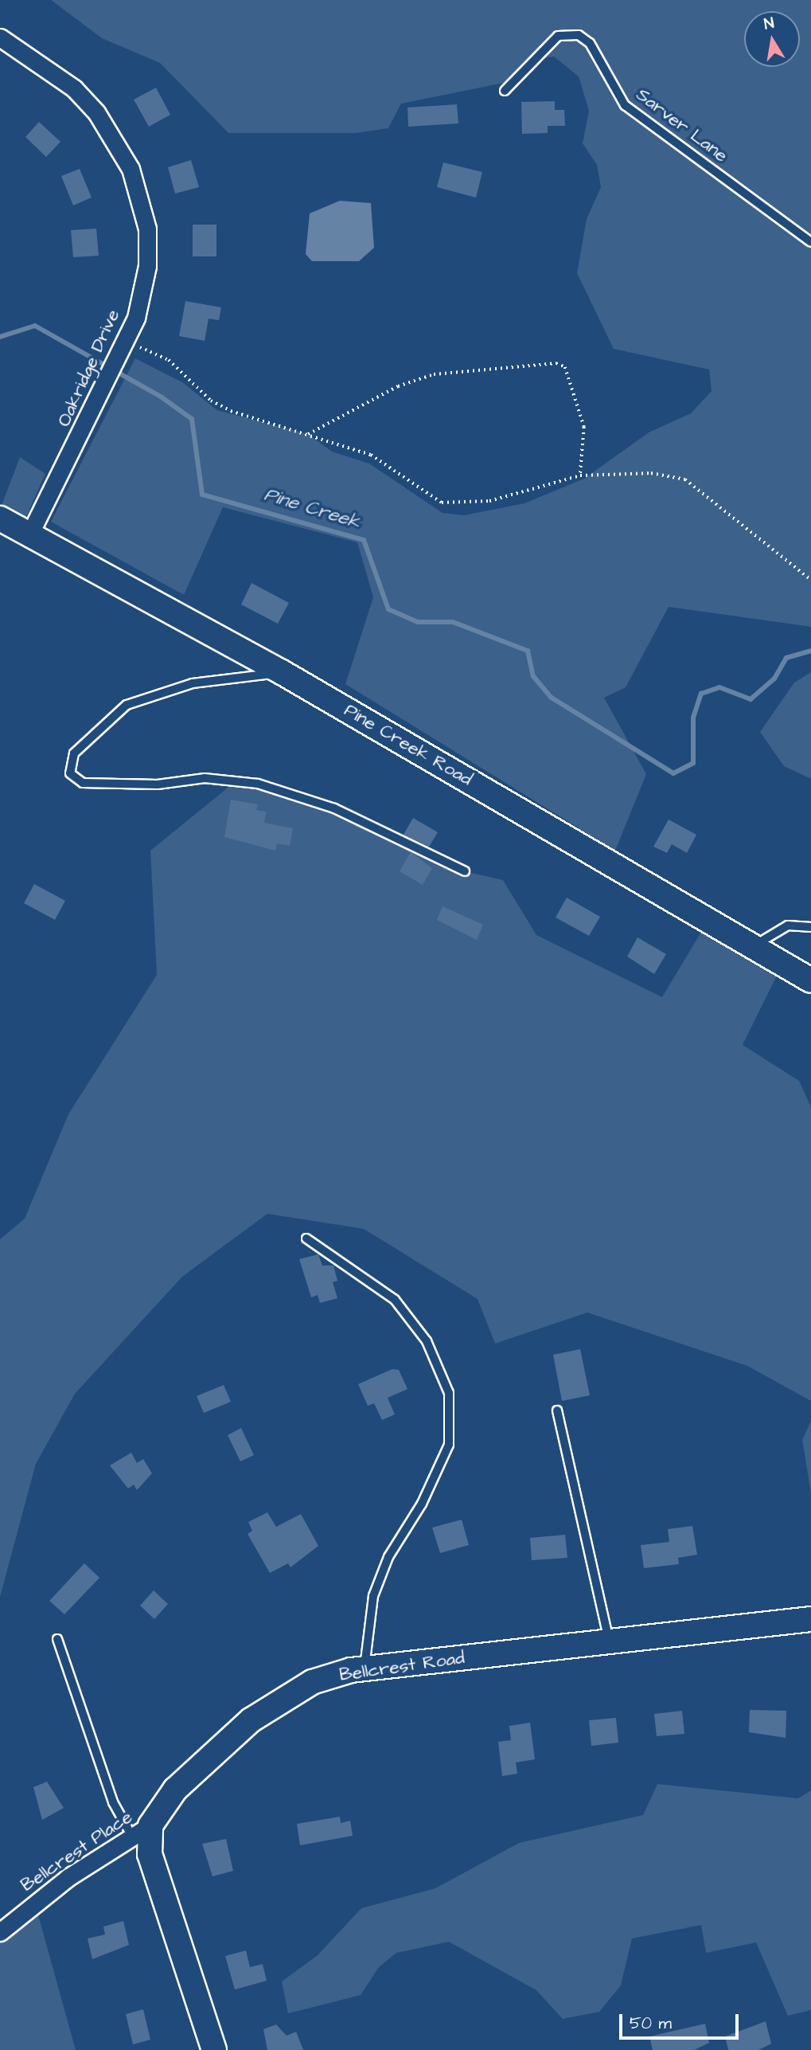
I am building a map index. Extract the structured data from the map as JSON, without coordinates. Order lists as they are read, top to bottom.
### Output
{
  "streets": {
    "street": [
      "Oakridge Drive",
      "Pine Creek Road",
      "Bellcrest Road",
      "Bellcrest Place"
    ],
    "lane": ["Sarver Lane"]
  },
  "crossings": [
    ["Oakridge Drive", "Pine Creek Road"],
    ["Bellcrest Road", "Bellcrest Place"]
  ],
  "water": ["Pine Creek"],
  "scale_bar": "50 m",
  "north": "top"
}
